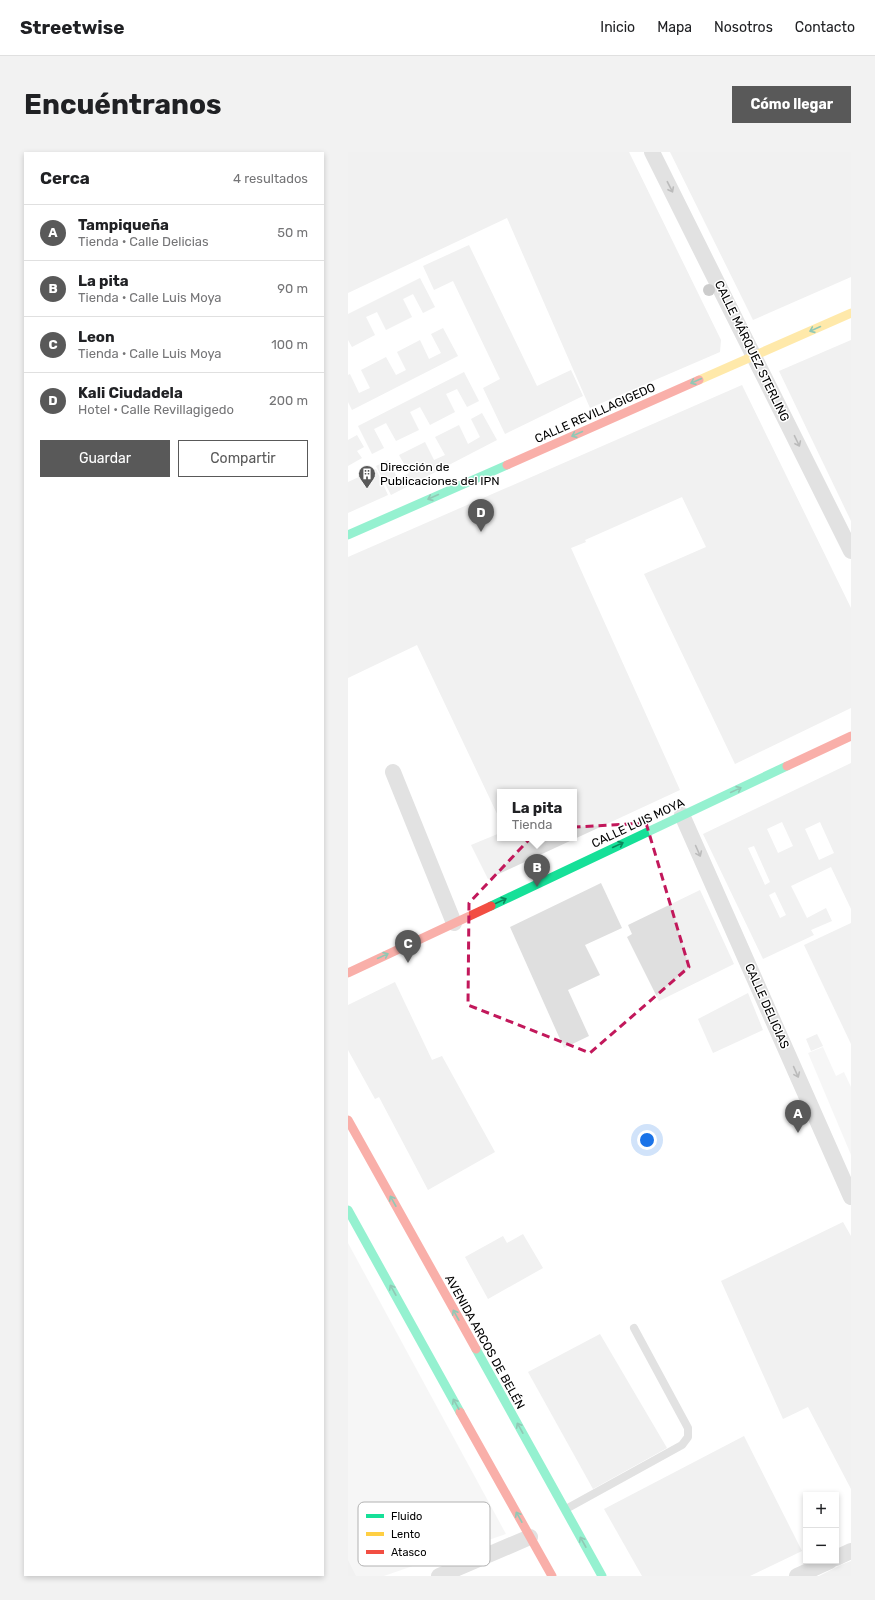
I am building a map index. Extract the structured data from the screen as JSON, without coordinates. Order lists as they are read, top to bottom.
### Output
{
  "streets": {
    "street": [
      "CALLE MÁRQUEZ STERLING",
      "CALLE REVILLAGIGEDO",
      "CALLE LUIS MOYA",
      "CALLE DELICIAS",
      "AVENIDA ARCOS DE BELÉN"
    ]
  },
  "crossings": [
    ["CALLE MÁRQUEZ STERLING", "CALLE REVILLAGIGEDO"],
    ["CALLE LUIS MOYA", "CALLE DELICIAS"]
  ],
  "one_way": [
    "CALLE MÁRQUEZ STERLING",
    "CALLE REVILLAGIGEDO",
    "CALLE LUIS MOYA",
    "CALLE DELICIAS"
  ],
  "places": {
    "building": ["Dirección de Publicaciones del IPN"]
  },
  "legend": ["Fluido", "Lento", "Atasco"],
  "page": {
    "header": "Streetwise",
    "nav": [
      "Inicio",
      "Mapa",
      "Nosotros",
      "Contacto"
    ],
    "buttons": [
      "Cómo llegar",
      ["Guardar", "Compartir"]
    ],
    "title": "Encuéntranos",
    "heading": ["Cerca", "4 resultados"],
    "list": [
      {
        "mark": "A",
        "name": "Tampiqueña",
        "note": "Tienda · Calle Delicias",
        "value": "50 m"
      },
      {
        "mark": "B",
        "name": "La pita",
        "note": "Tienda · Calle Luis Moya",
        "value": "90 m"
      },
      {
        "mark": "C",
        "name": "Leon",
        "note": "Tienda · Calle Luis Moya",
        "value": "100 m"
      },
      {
        "mark": "D",
        "name": "Kali Ciudadela",
        "note": "Hotel · Calle Revillagigedo",
        "value": "200 m"
      }
    ],
    "pins": [
      "D",
      "B",
      "C",
      "A"
    ],
    "popup": ["La pita", "Tienda"],
    "map_buttons": ["+", "−"]
  }
}
